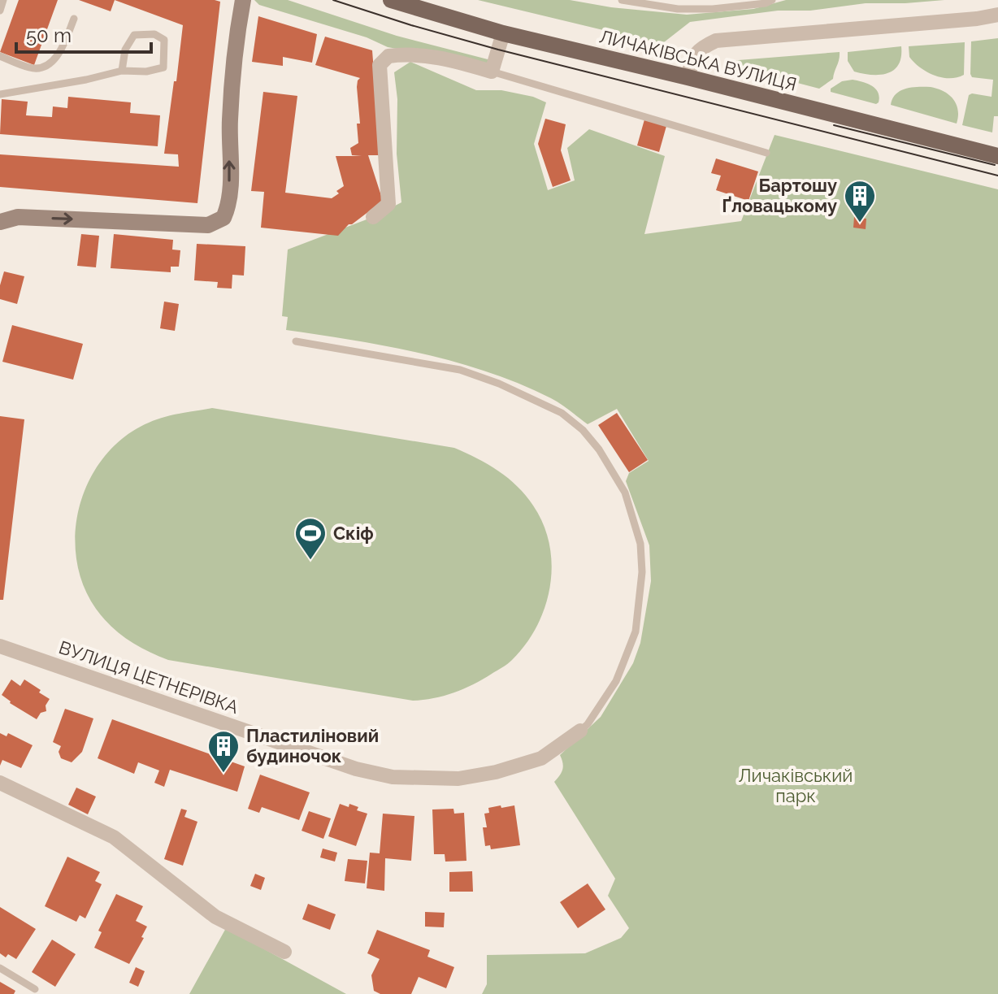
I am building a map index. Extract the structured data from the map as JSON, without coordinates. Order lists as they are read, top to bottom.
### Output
{
  "streets": {
    "main road": ["ЛИЧАКІВСЬКА ВУЛИЦЯ"],
    "street": ["ВУЛИЦЯ ЦЕТНЕРІВКА"]
  },
  "parks": ["Личаківський парк"],
  "places": {
    "building": ["Бартошу Ґловацькому", "Пластиліновий будиночок"],
    "sports": ["Скіф"]
  },
  "scale_bar": "50 m"
}
